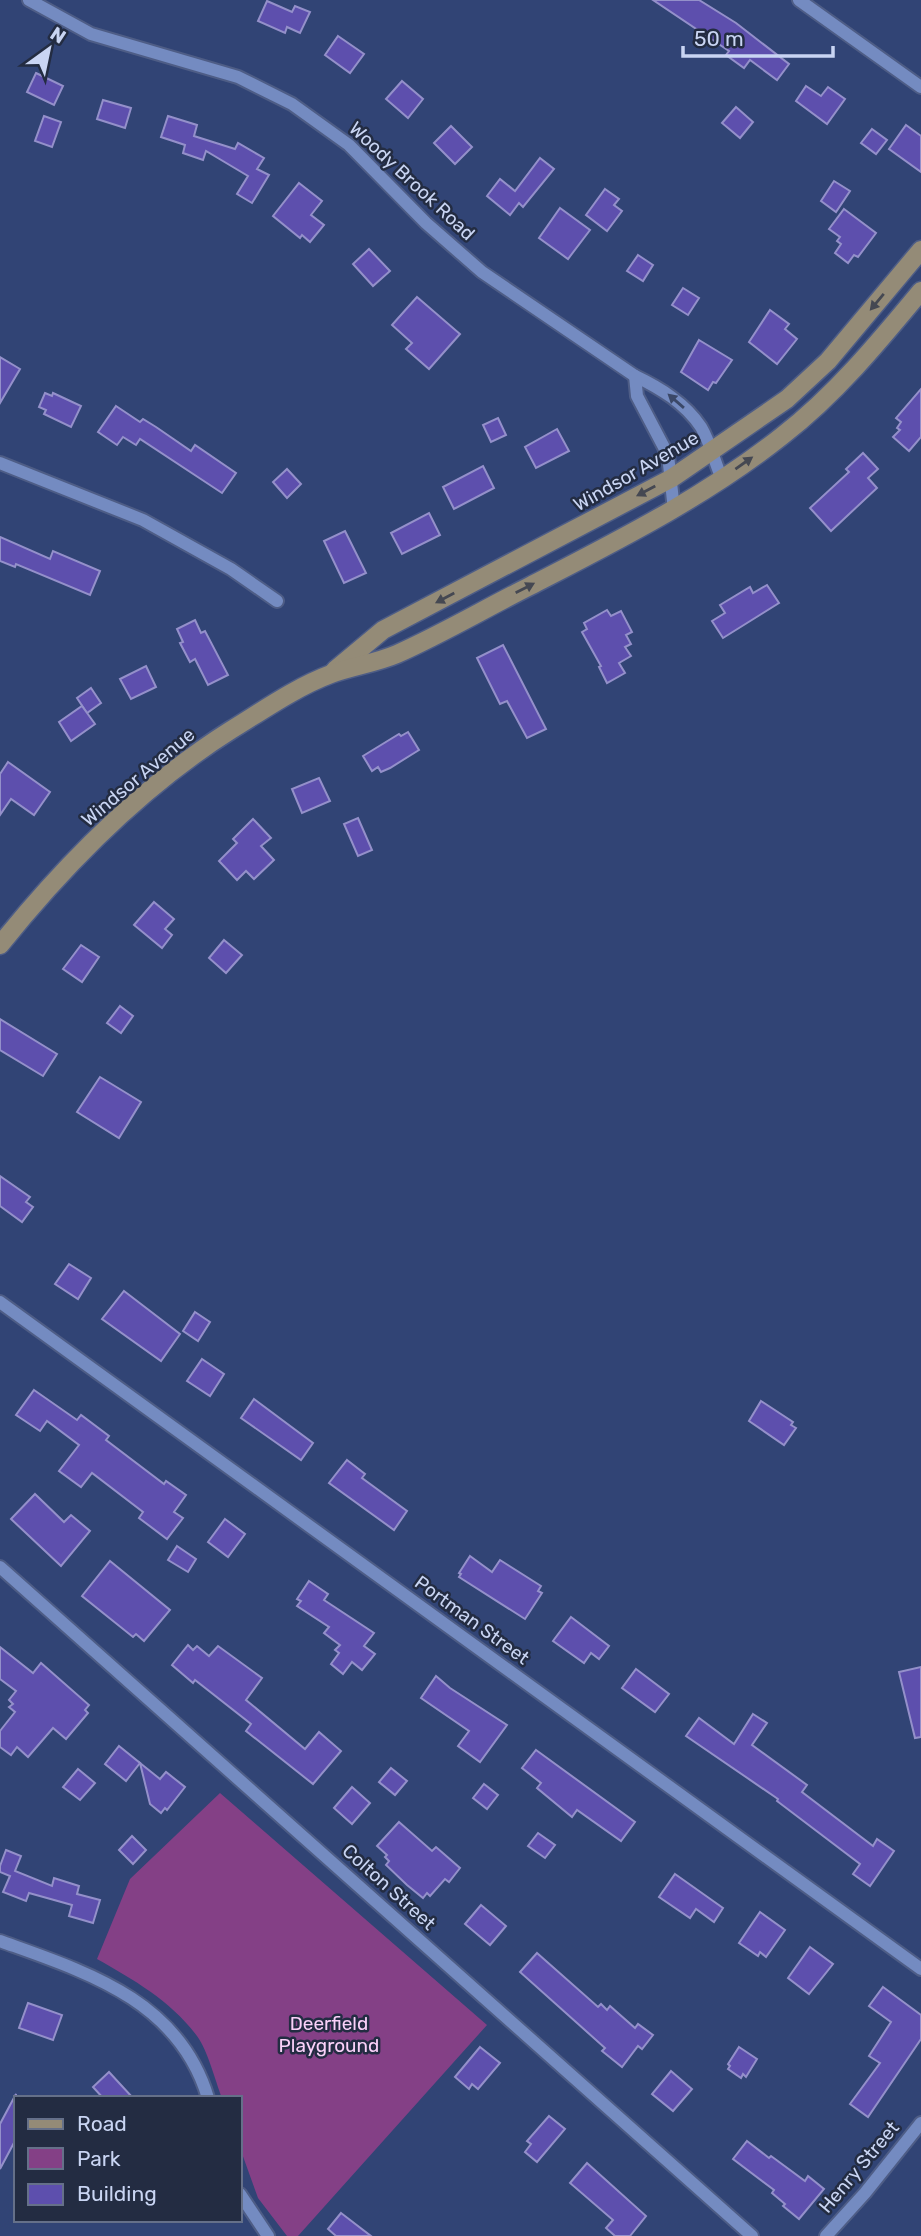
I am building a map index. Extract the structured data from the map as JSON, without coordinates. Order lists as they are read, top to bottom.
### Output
{
  "streets": {
    "main road": ["Windsor Avenue"],
    "street": [
      "Woody Brook Road",
      "Portman Street",
      "Colton Street",
      "Henry Street"
    ]
  },
  "crossings": [
    ["Woody Brook Road", "Windsor Avenue"]
  ],
  "parks": ["Deerfield Playground"],
  "legend": ["Road", "Park", "Building"],
  "scale_bar": "50 m",
  "north": "top right"
}
